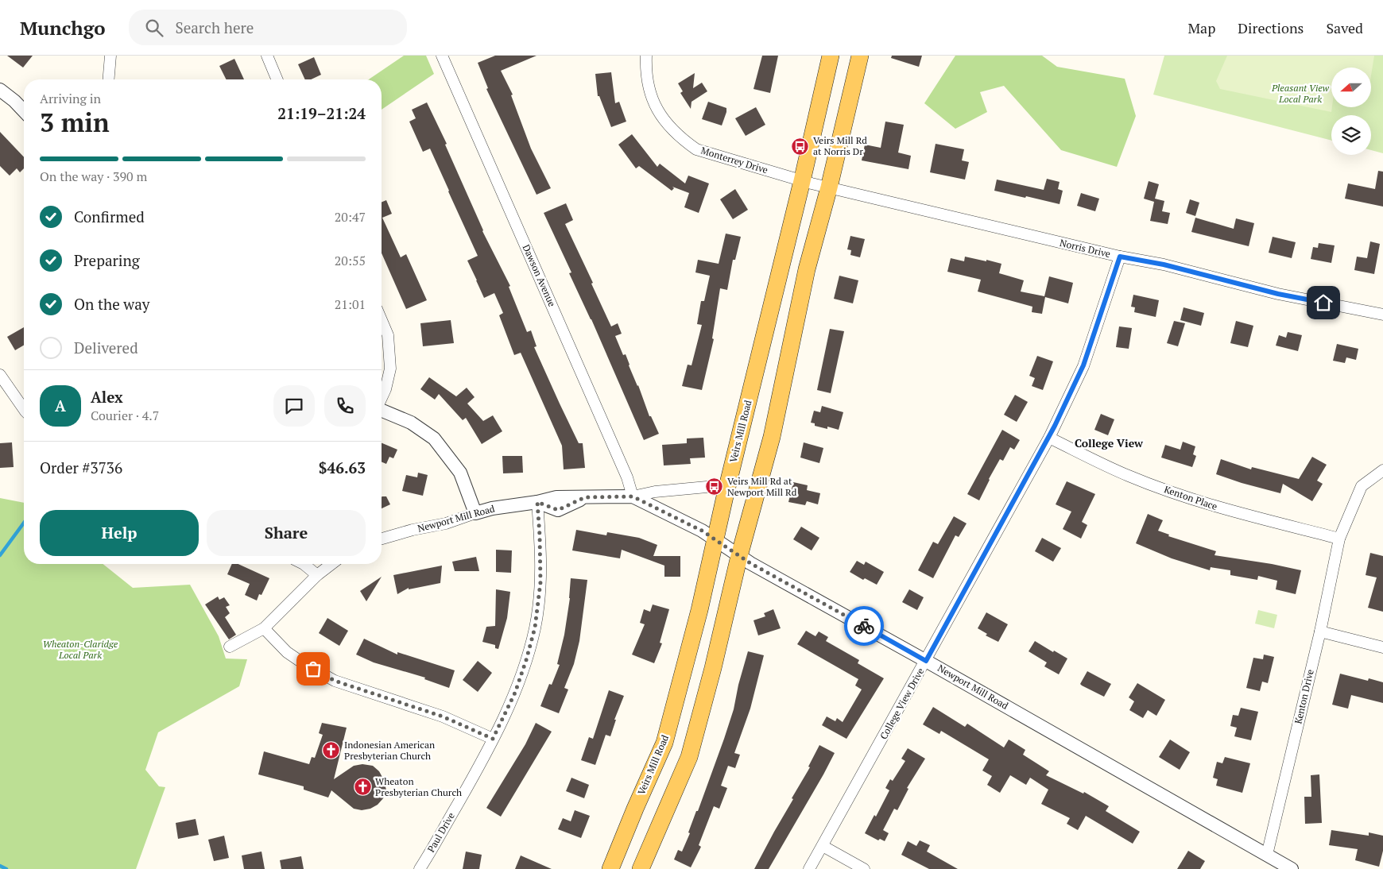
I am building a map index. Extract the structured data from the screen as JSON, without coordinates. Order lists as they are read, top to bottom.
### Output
{
  "streets": {
    "main road": ["Veirs Mill Road"],
    "street": [
      "Monterrey Drive",
      "Norris Drive",
      "Dawson Avenue",
      "Kenton Place",
      "Newport Mill Road",
      "Kenton Drive",
      "College View Drive",
      "Paul Drive"
    ]
  },
  "crossings": [
    ["Monterrey Drive", "Norris Drive"],
    ["Monterrey Drive", "Veirs Mill Road"],
    ["Norris Drive", "Veirs Mill Road"],
    ["Norris Drive", "College View Drive"],
    ["Dawson Avenue", "Newport Mill Road"],
    ["Veirs Mill Road", "Newport Mill Road"],
    ["Kenton Place", "Kenton Drive"],
    ["Kenton Place", "College View Drive"],
    ["Newport Mill Road", "Kenton Drive"],
    ["Newport Mill Road", "College View Drive"],
    ["Newport Mill Road", "Paul Drive"]
  ],
  "districts": ["College View"],
  "parks": ["Pleasant View Local Park", "Wheaton-Claridge Local Park"],
  "places": {
    "bus stop": ["Veirs Mill Rd at Norris Dr", "Veirs Mill Rd at Newport Mill Rd"],
    "church": ["Indonesian American Presbyterian Church", "Wheaton Presbyterian Church"]
  },
  "north": "left",
  "page": {
    "header": "Munchgo",
    "search": "Search here",
    "nav": ["Map", "Directions", "Saved"],
    "heading": ["3 min", "Arriving in", "21:19–21:24"],
    "panel": [
      "Alex",
      "Courier · 4.7",
      "Order #3736",
      "$46.63"
    ],
    "bar": "On the way · 390 m",
    "list": [
      ["Confirmed", "20:47"],
      ["Preparing", "20:55"],
      ["On the way", "21:01"],
      "Delivered"
    ],
    "round": "A",
    "buttons": ["Help", "Share"]
  }
}
